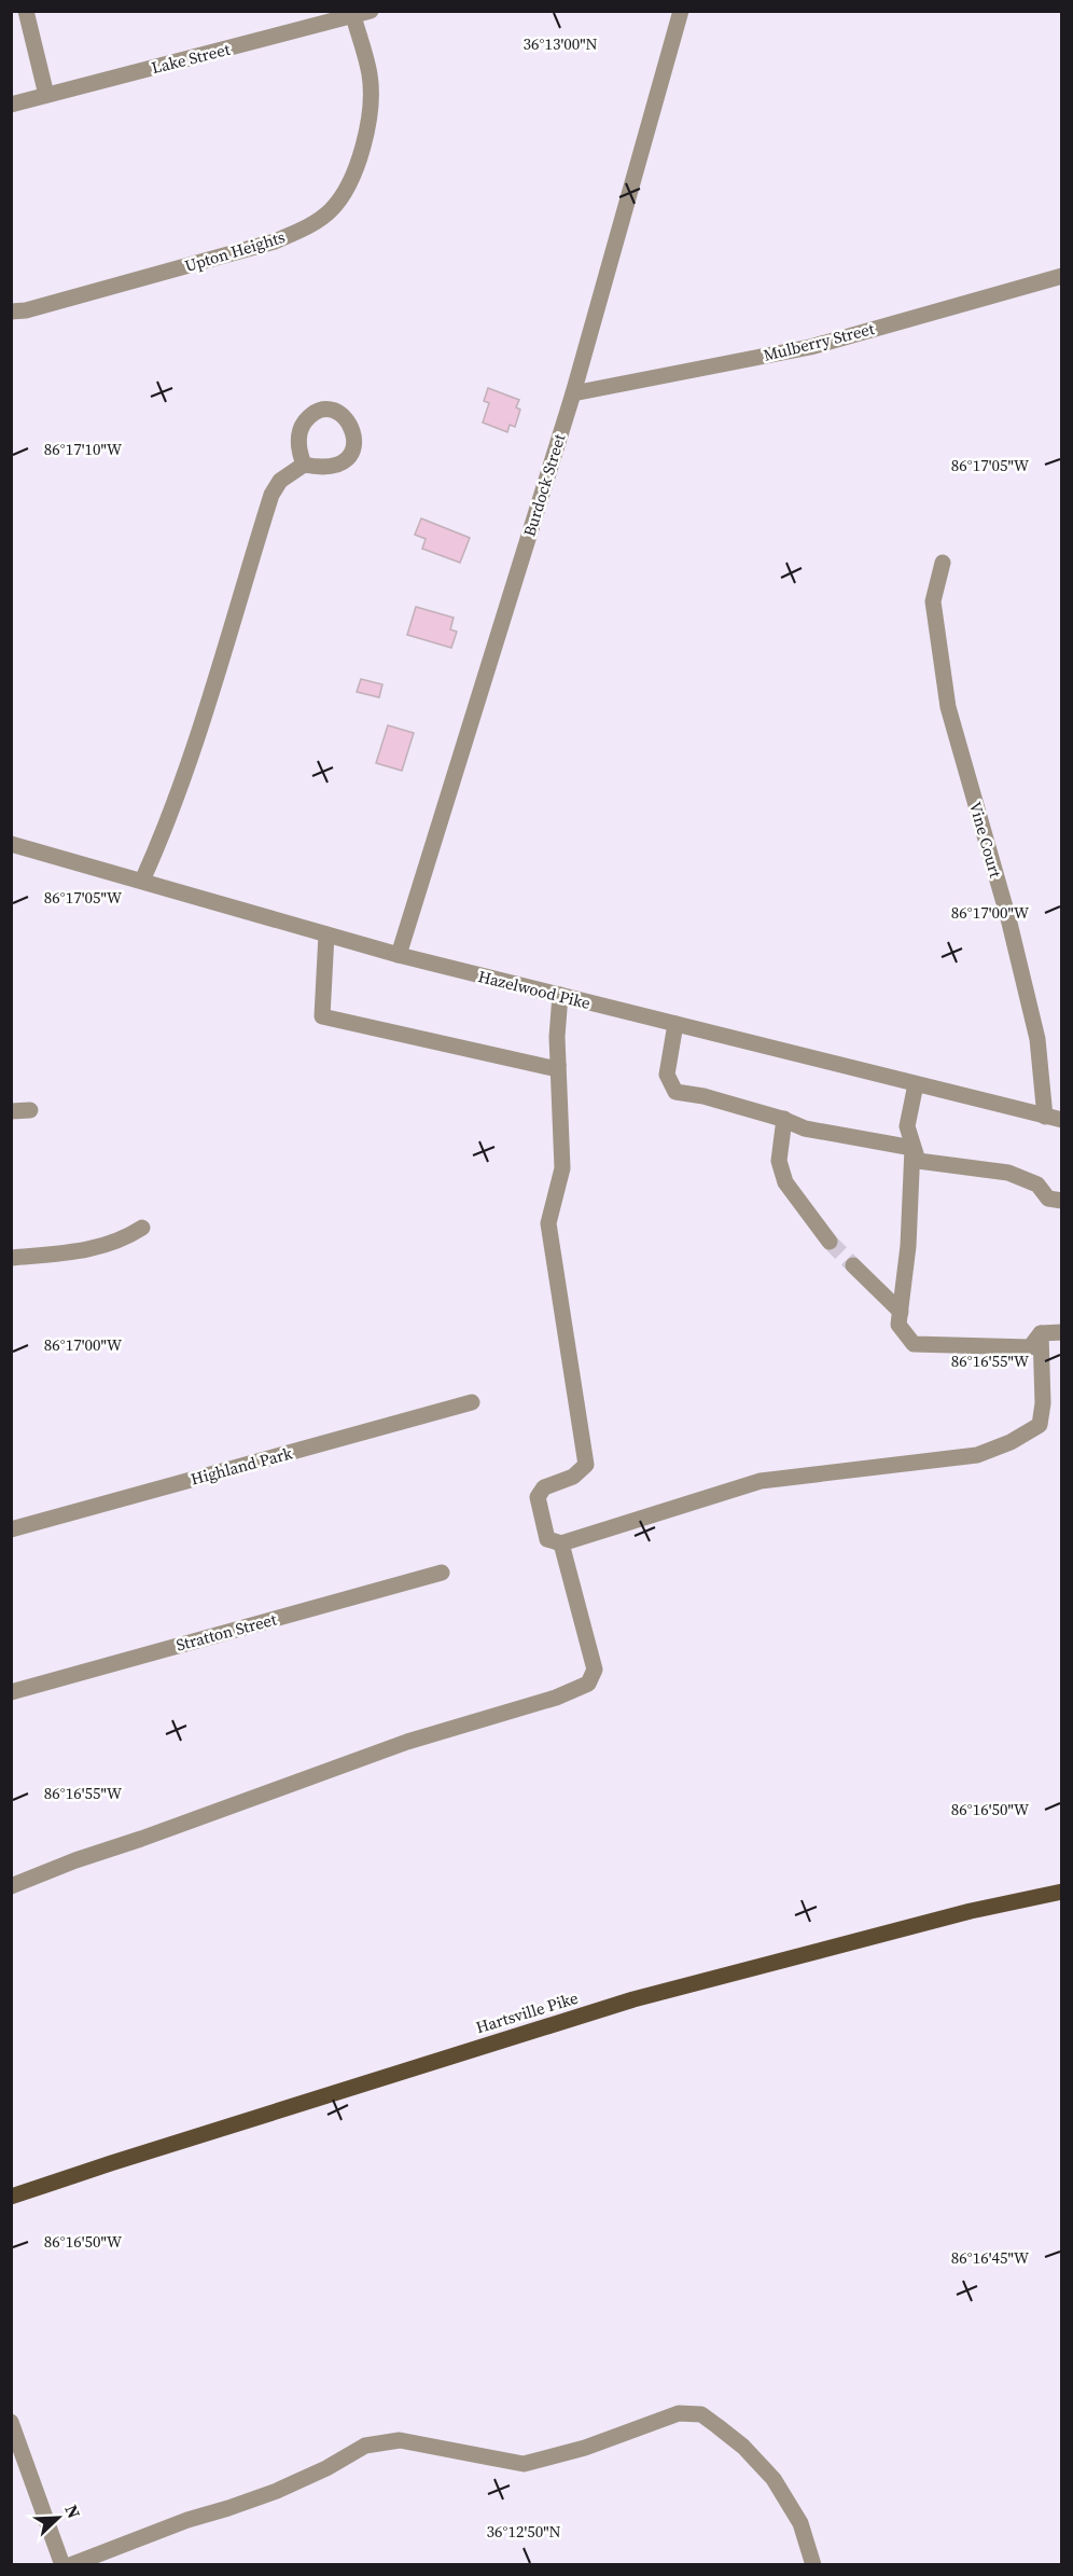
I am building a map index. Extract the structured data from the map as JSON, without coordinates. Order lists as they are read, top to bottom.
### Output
{
  "streets": {
    "main road": ["Hartsville Pike"],
    "street": [
      "Lake Street",
      "Upton Heights",
      "Mulberry Street",
      "Burdock Street",
      "Vine Court",
      "Hazelwood Pike",
      "Highland Park",
      "Stratton Street"
    ]
  },
  "crossings": [
    ["Lake Street", "Upton Heights"],
    ["Mulberry Street", "Burdock Street"],
    ["Burdock Street", "Hazelwood Pike"],
    ["Vine Court", "Hazelwood Pike"]
  ],
  "north": "top right",
  "coordinates": [
    "36°13'00\"N",
    "86°17'10\"W",
    "86°17'05\"W",
    "86°17'00\"W",
    "86°16'55\"W",
    "86°16'50\"W",
    "86°16'45\"W",
    "36°12'50\"N"
  ]
}
